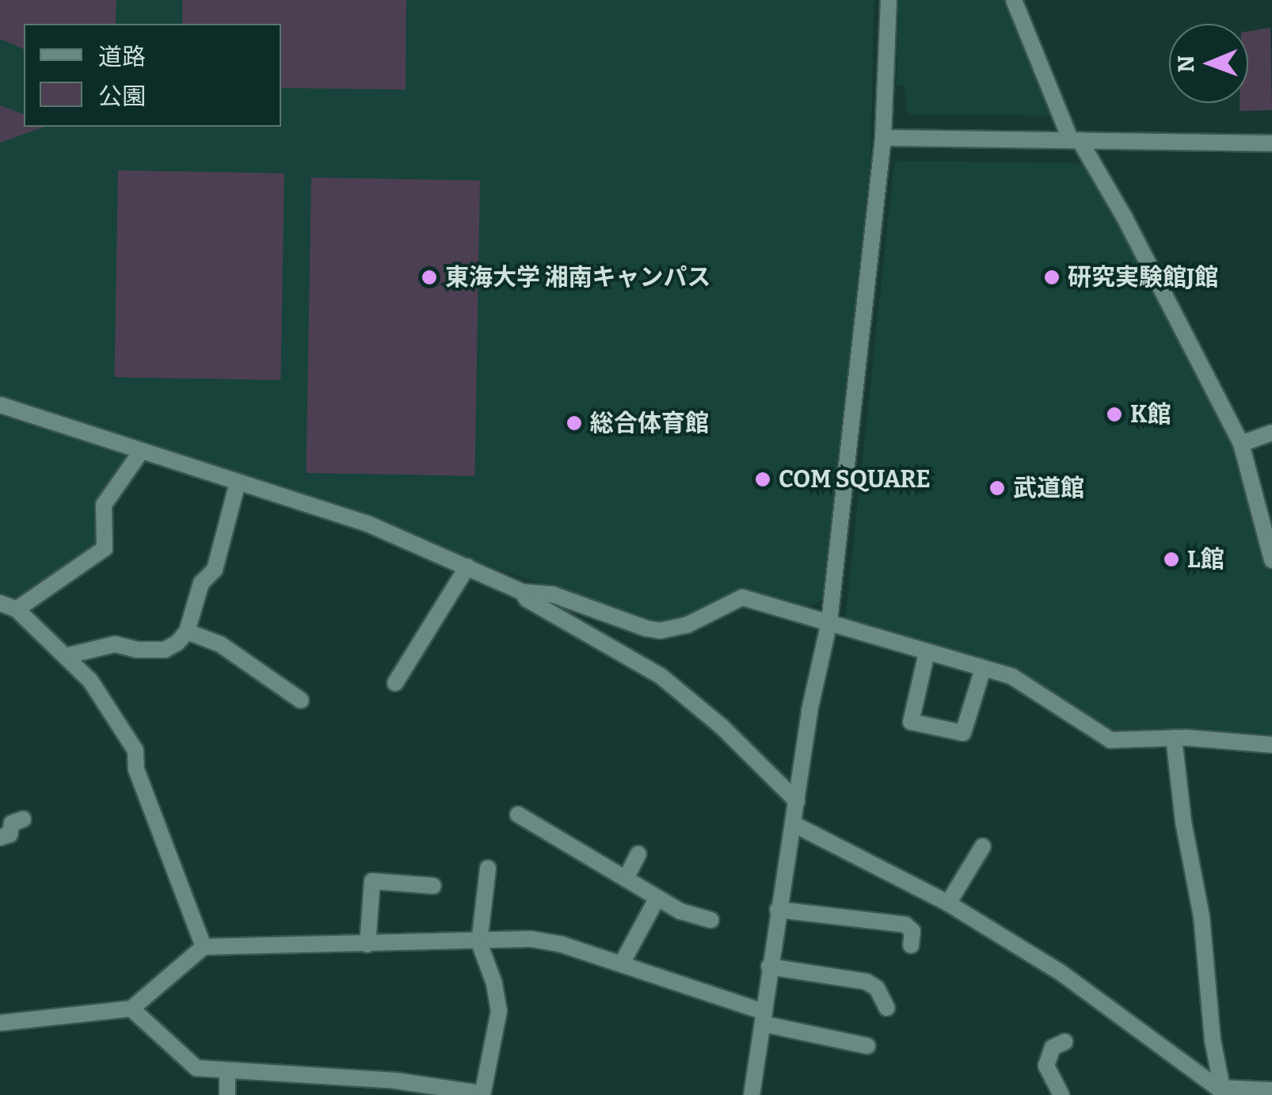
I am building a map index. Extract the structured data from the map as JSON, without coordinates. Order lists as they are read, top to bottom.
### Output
{
  "places": [
    "東海大学 湘南キャンパス",
    "研究実験館J館",
    "K館",
    "総合体育館",
    "COM SQUARE",
    "武道館",
    "L館"
  ],
  "legend": ["道路", "公園"],
  "north": "left"
}
